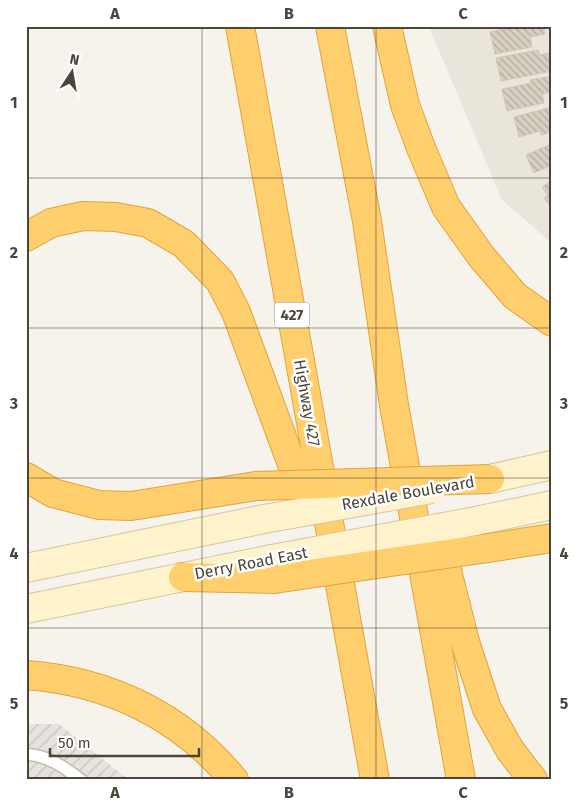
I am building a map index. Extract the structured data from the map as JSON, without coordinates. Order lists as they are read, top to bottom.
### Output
{
  "streets": {
    "highway": ["427", "Highway 427"],
    "main road": ["Rexdale Boulevard", "Derry Road East"]
  },
  "scale_bar": "50 m",
  "north": "top",
  "grid": {
    "columns": ["A", "B", "C"],
    "rows": [
      "1",
      "2",
      "3",
      "4",
      "5"
    ]
  }
}
